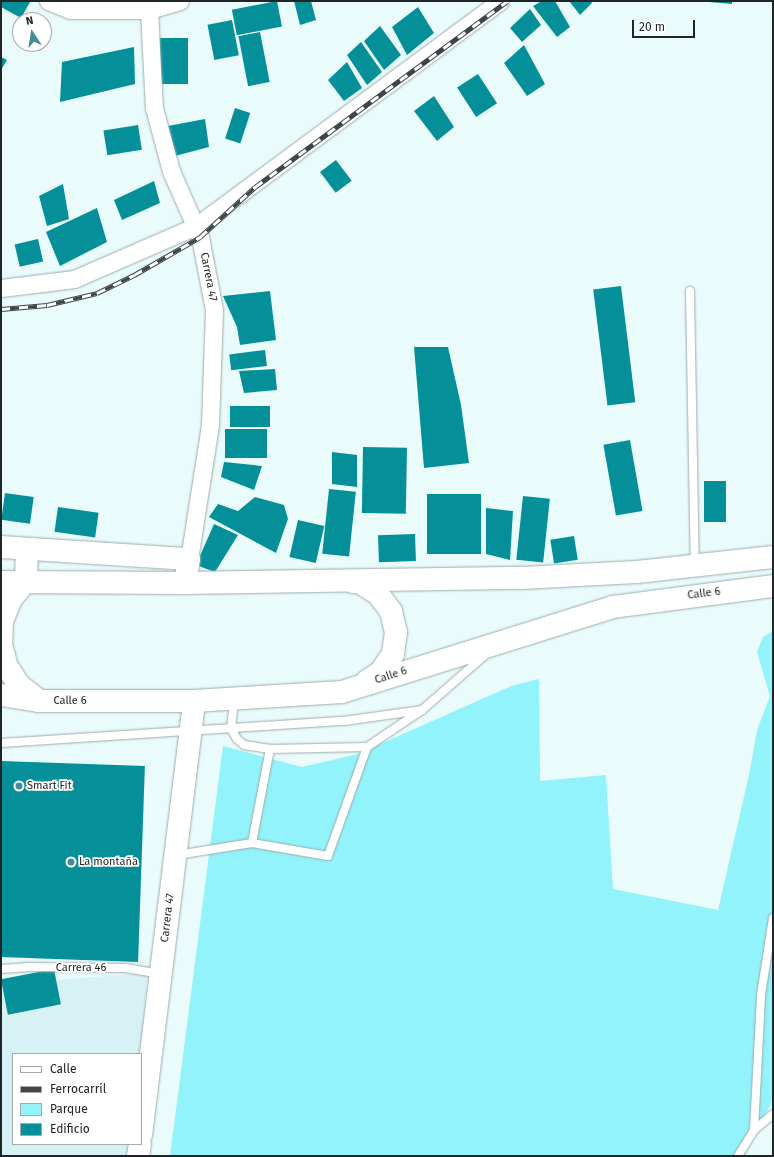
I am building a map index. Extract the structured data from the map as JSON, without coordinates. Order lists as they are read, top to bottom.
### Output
{
  "streets": {
    "main road": ["Carrera 47", "Calle 6"],
    "lane": ["Carrera 46"]
  },
  "crossings": [
    ["Carrera 47", "Calle 6"],
    ["Carrera 47", "Carrera 46"]
  ],
  "places": ["Smart Fit", "La montaña"],
  "legend": [
    "Calle",
    "Ferrocarril",
    "Parque",
    "Edificio"
  ],
  "scale_bar": "20 m",
  "north": "top"
}
